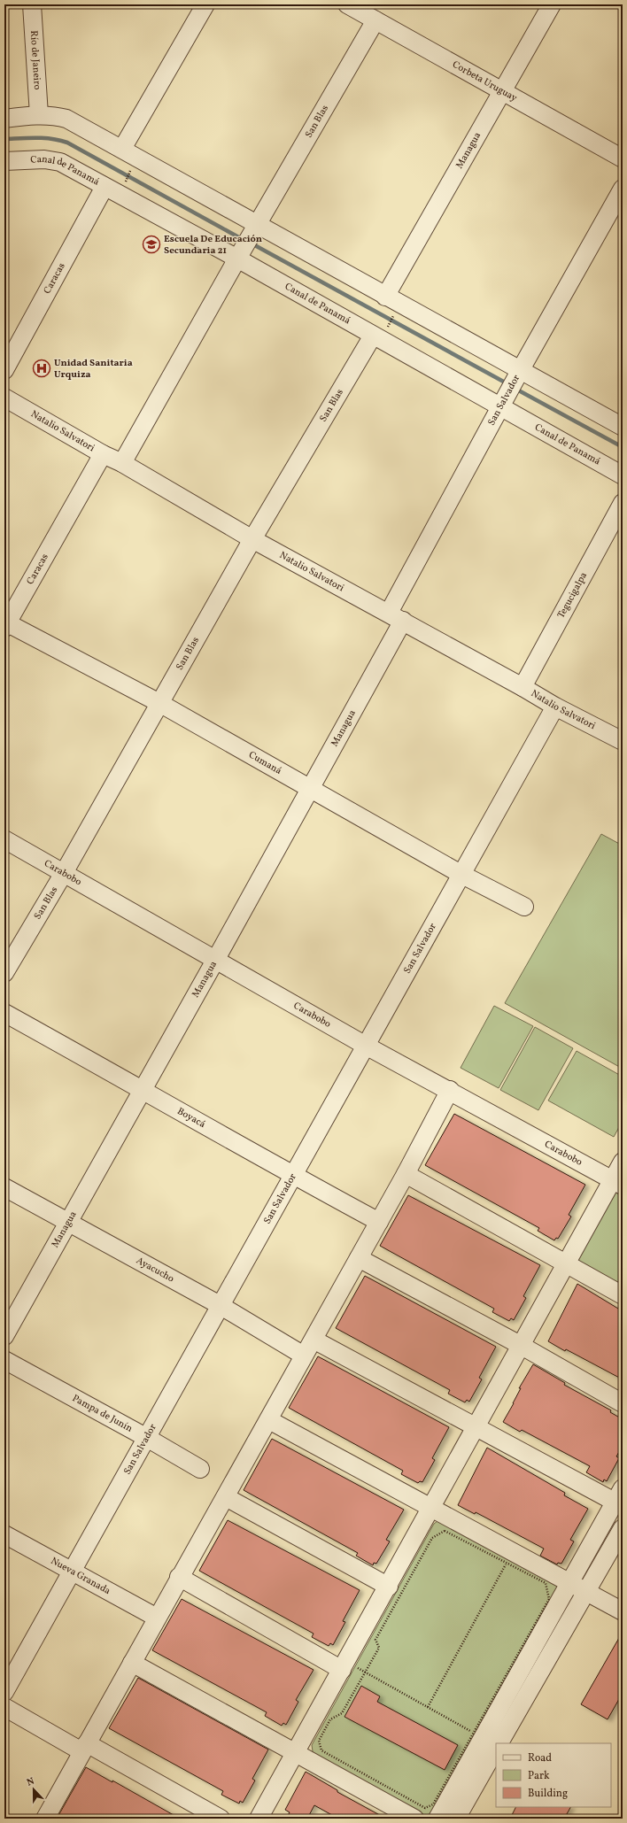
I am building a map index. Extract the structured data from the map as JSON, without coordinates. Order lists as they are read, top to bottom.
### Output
{
  "streets": {
    "street": [
      "Río de Janeiro",
      "Corbeta Uruguay",
      "San Blas",
      "Managua",
      "Canal de Panamá",
      "Caracas",
      "San Salvador",
      "Natalio Salvatori",
      "Tegucigalpa",
      "Cumaná",
      "Carabobo",
      "Boyacá",
      "Ayacucho",
      "Pampa de Junín",
      "Nueva Granada"
    ]
  },
  "crossings": [
    ["Corbeta Uruguay", "San Blas"],
    ["Corbeta Uruguay", "Managua"],
    ["San Blas", "Canal de Panamá"],
    ["San Blas", "Natalio Salvatori"],
    ["San Blas", "Cumaná"],
    ["San Blas", "Carabobo"],
    ["Managua", "San Salvador"],
    ["Managua", "Natalio Salvatori"],
    ["Managua", "Cumaná"],
    ["Managua", "Carabobo"],
    ["Managua", "Boyacá"],
    ["Managua", "Ayacucho"],
    ["Canal de Panamá", "Caracas"],
    ["Canal de Panamá", "San Salvador"],
    ["Caracas", "Natalio Salvatori"],
    ["Caracas", "Cumaná"],
    ["San Salvador", "Natalio Salvatori"],
    ["San Salvador", "Cumaná"],
    ["San Salvador", "Carabobo"],
    ["San Salvador", "Boyacá"],
    ["San Salvador", "Ayacucho"],
    ["San Salvador", "Pampa de Junín"],
    ["San Salvador", "Nueva Granada"],
    ["Natalio Salvatori", "Tegucigalpa"]
  ],
  "places": {
    "school or university": ["Escuela De Educación Secundaria 21"],
    "hospital": ["Unidad Sanitaria Urquiza"]
  },
  "legend": ["Road", "Park", "Building"],
  "north": "top"
}
